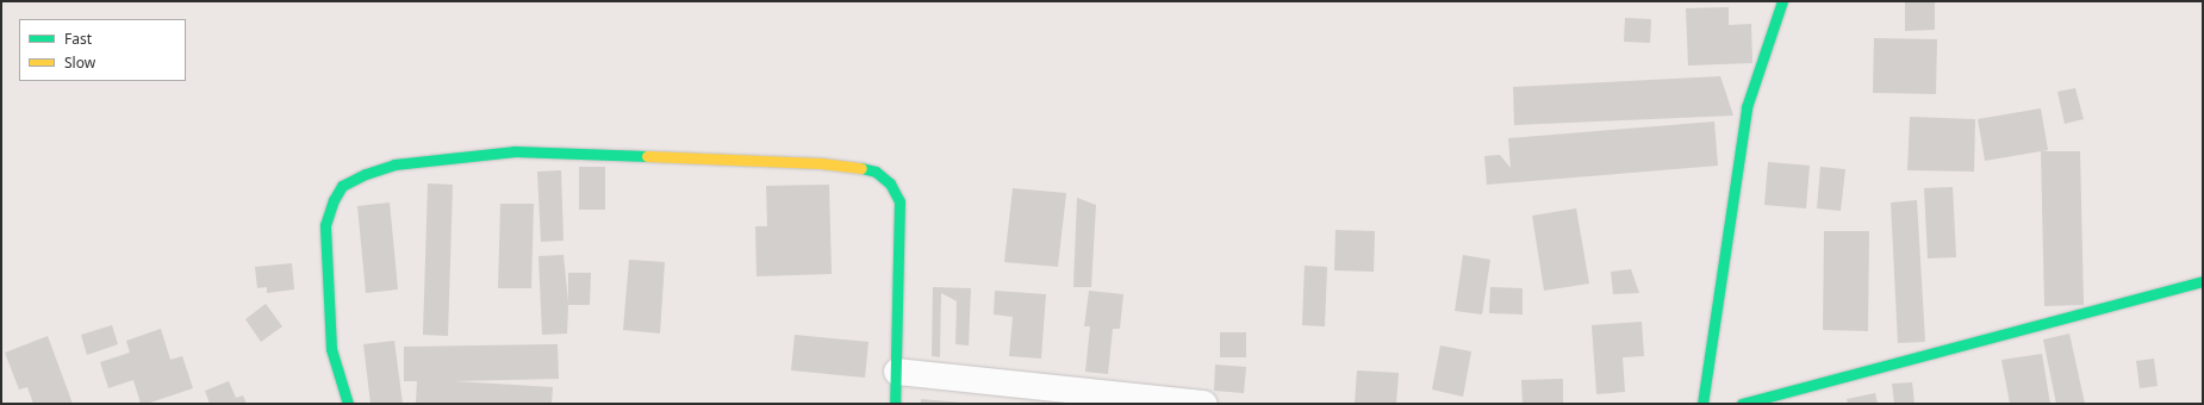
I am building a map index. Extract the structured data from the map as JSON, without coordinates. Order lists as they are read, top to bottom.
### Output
{
  "legend": ["Fast", "Slow"]
}
